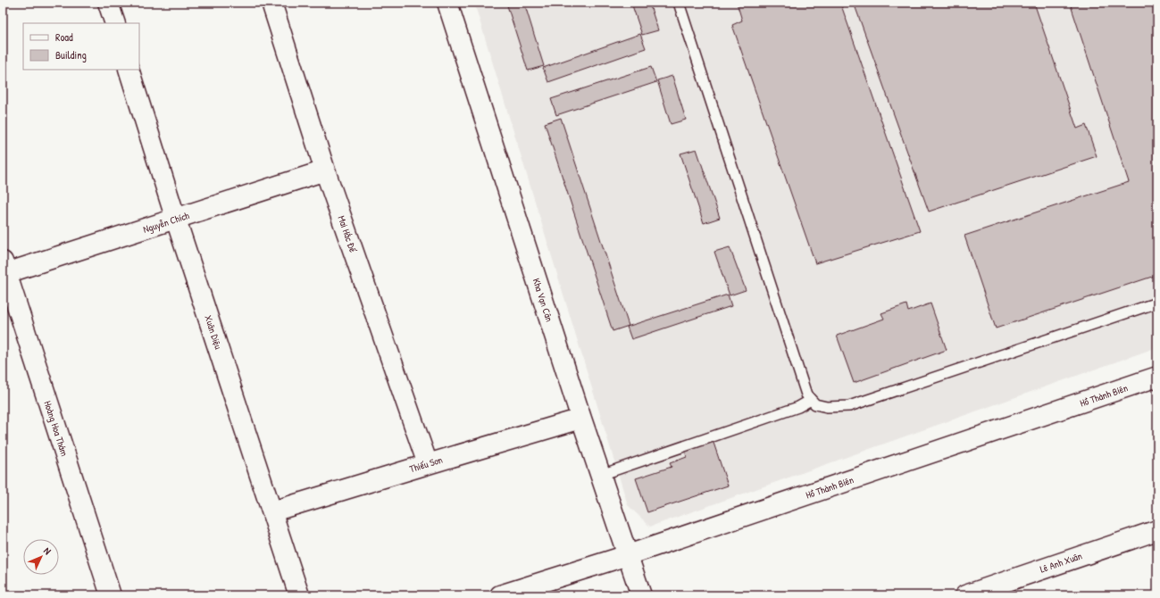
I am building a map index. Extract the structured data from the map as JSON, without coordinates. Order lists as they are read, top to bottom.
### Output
{
  "streets": {
    "street": [
      "Nguyễn Chích",
      "Mai Hắc Đế",
      "Kha Vạn Cân",
      "Xuân Diệu",
      "Hồ Thành Biên",
      "Hoàng Hoa Thám",
      "Thiếu Sơn",
      "Lê Anh Xuân"
    ]
  },
  "crossings": [
    ["Nguyễn Chích", "Mai Hắc Đế"],
    ["Nguyễn Chích", "Xuân Diệu"],
    ["Nguyễn Chích", "Hoàng Hoa Thám"],
    ["Mai Hắc Đế", "Thiếu Sơn"],
    ["Kha Vạn Cân", "Hồ Thành Biên"],
    ["Kha Vạn Cân", "Thiếu Sơn"],
    ["Xuân Diệu", "Thiếu Sơn"]
  ],
  "legend": ["Road", "Building"],
  "north": "top right"
}
